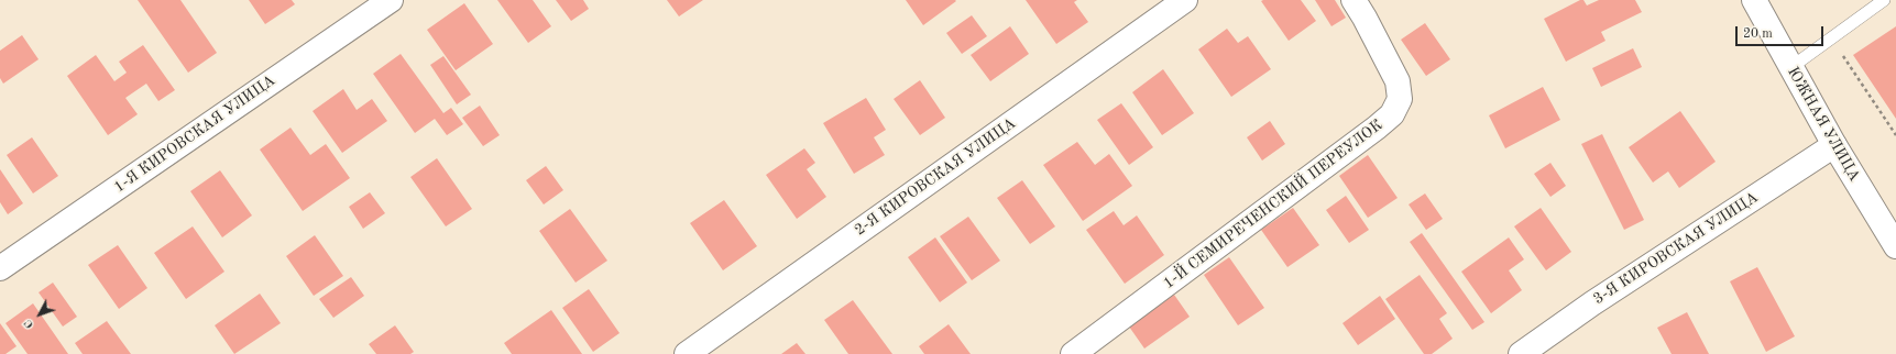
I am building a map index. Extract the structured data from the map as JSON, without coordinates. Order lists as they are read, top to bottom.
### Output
{
  "streets": {
    "street": [
      "ЮЖНАЯ УЛИЦА",
      "1-Я КИРОВСКАЯ УЛИЦА",
      "2-Я КИРОВСКАЯ УЛИЦА",
      "1-Й СЕМИРЕЧЕНСКИЙ ПЕРЕУЛОК",
      "3-Я КИРОВСКАЯ УЛИЦА"
    ]
  },
  "crossings": [
    ["ЮЖНАЯ УЛИЦА", "3-Я КИРОВСКАЯ УЛИЦА"]
  ],
  "scale_bar": "20 m",
  "north": "bottom left"
}
